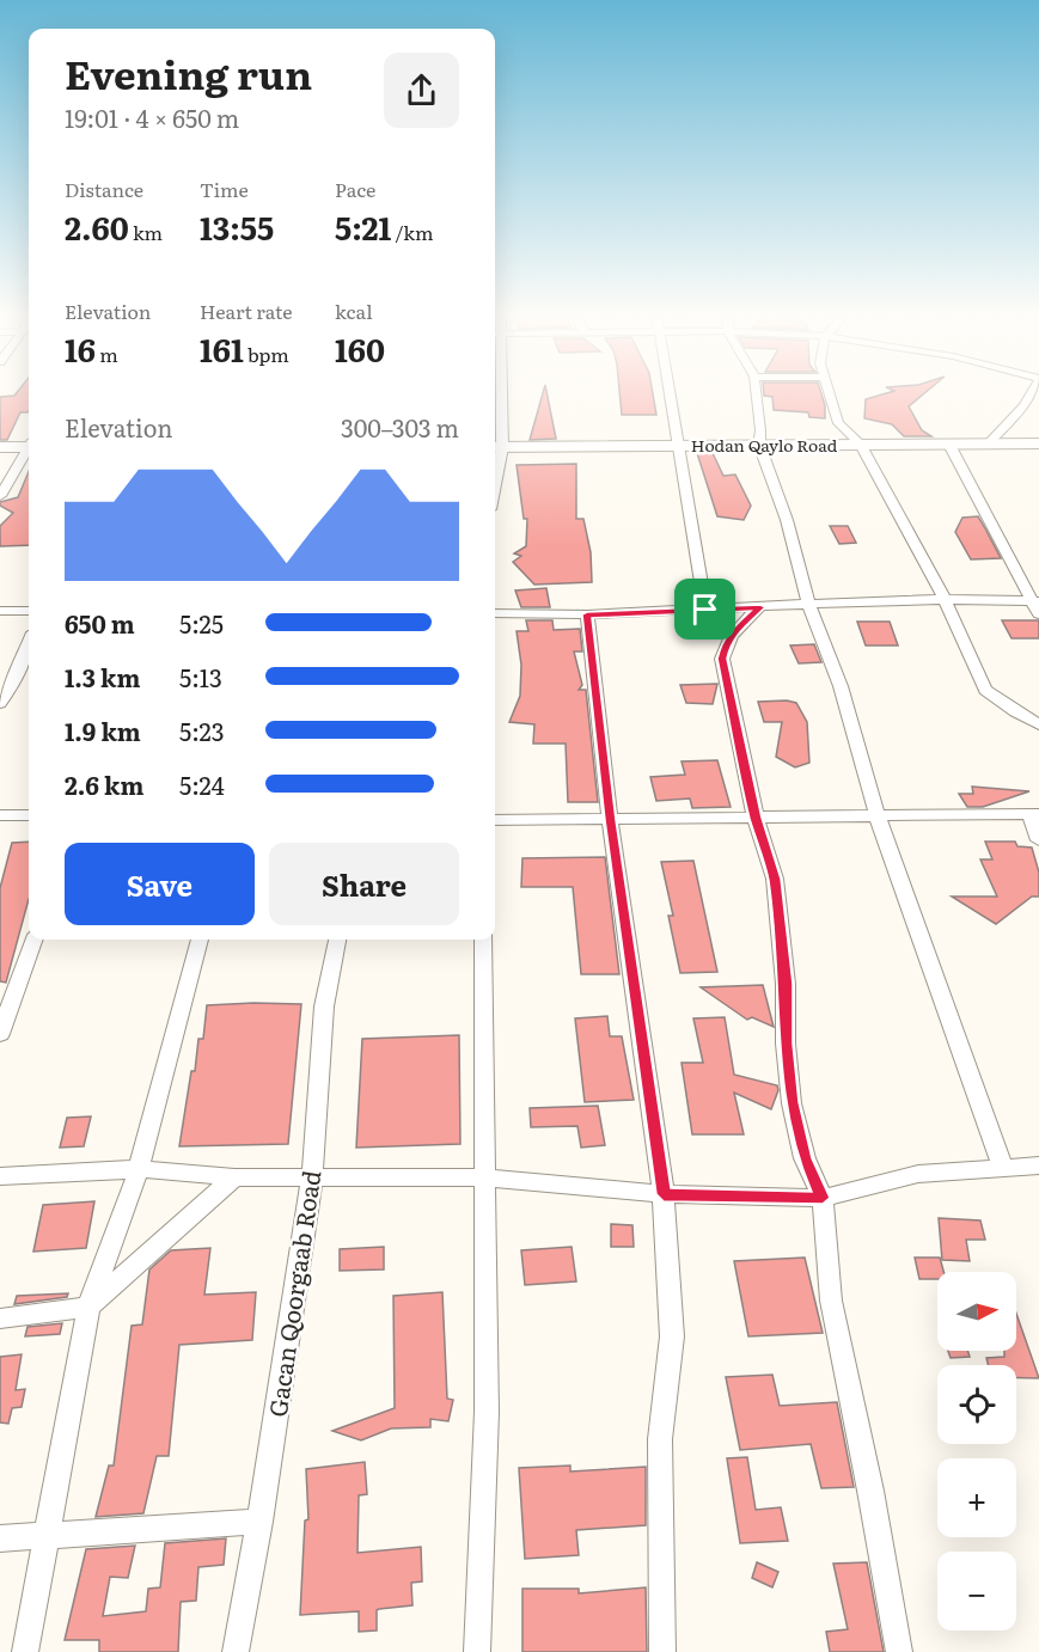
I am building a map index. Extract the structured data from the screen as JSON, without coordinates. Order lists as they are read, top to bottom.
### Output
{
  "streets": {
    "street": ["Hodan Qaylo Road", "Gacan Qoorgaab Road"]
  },
  "north": "right",
  "page": {
    "heading": ["Evening run", "19:01 · 4 × 650 m"],
    "stats": [
      ["Distance", "2.60 km"],
      ["Time", "13:55"],
      ["Pace", "5:21 /km"],
      ["Elevation", "16 m"],
      ["Heart rate", "161 bpm"],
      ["kcal", "160"]
    ],
    "chart": ["Elevation", "300–303 m"],
    "list": [
      {
        "name": "650 m",
        "note": "5:25"
      },
      {
        "name": "1.3 km",
        "note": "5:13"
      },
      {
        "name": "1.9 km",
        "note": "5:23"
      },
      {
        "name": "2.6 km",
        "note": "5:24"
      }
    ],
    "buttons": ["Save", "Share"],
    "map_buttons": ["+", "−"]
  }
}
